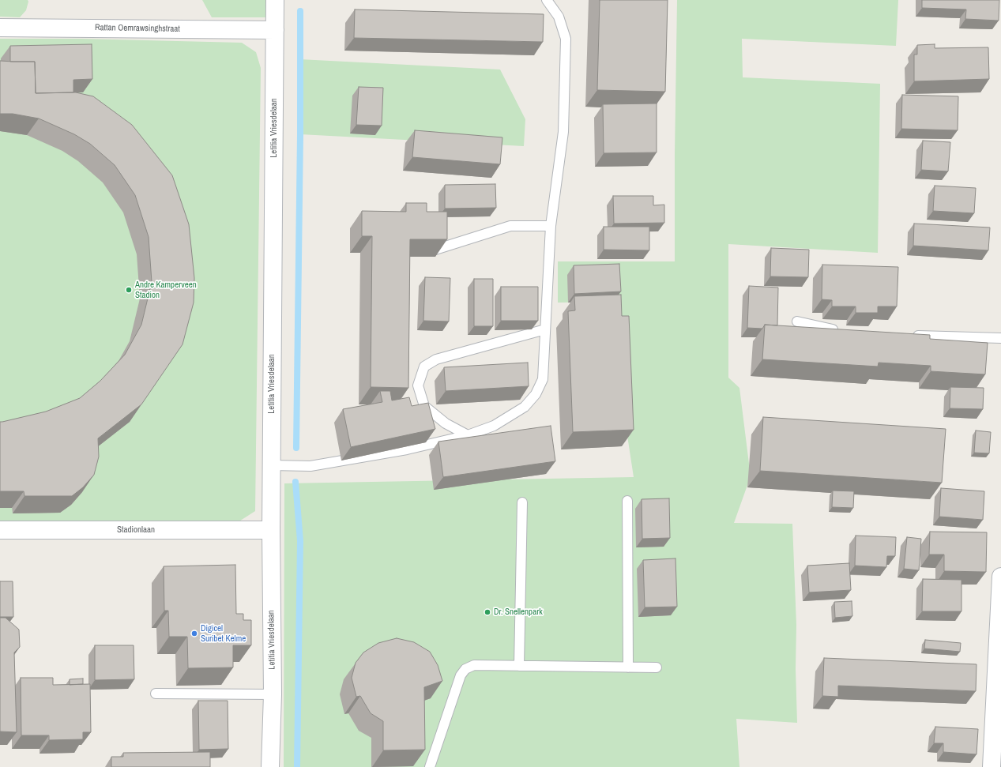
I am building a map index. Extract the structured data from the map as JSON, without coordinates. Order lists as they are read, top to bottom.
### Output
{
  "streets": {
    "street": ["Rattan Oemrawsinghstraat", "Letitia Vriesdelaan", "Stadionlaan"]
  },
  "crossings": [
    ["Rattan Oemrawsinghstraat", "Letitia Vriesdelaan"],
    ["Letitia Vriesdelaan", "Stadionlaan"]
  ],
  "places": ["Andre Kamperveen Stadion", "Dr. Snellenpark", "Digicel Suribet Kelme"]
}
